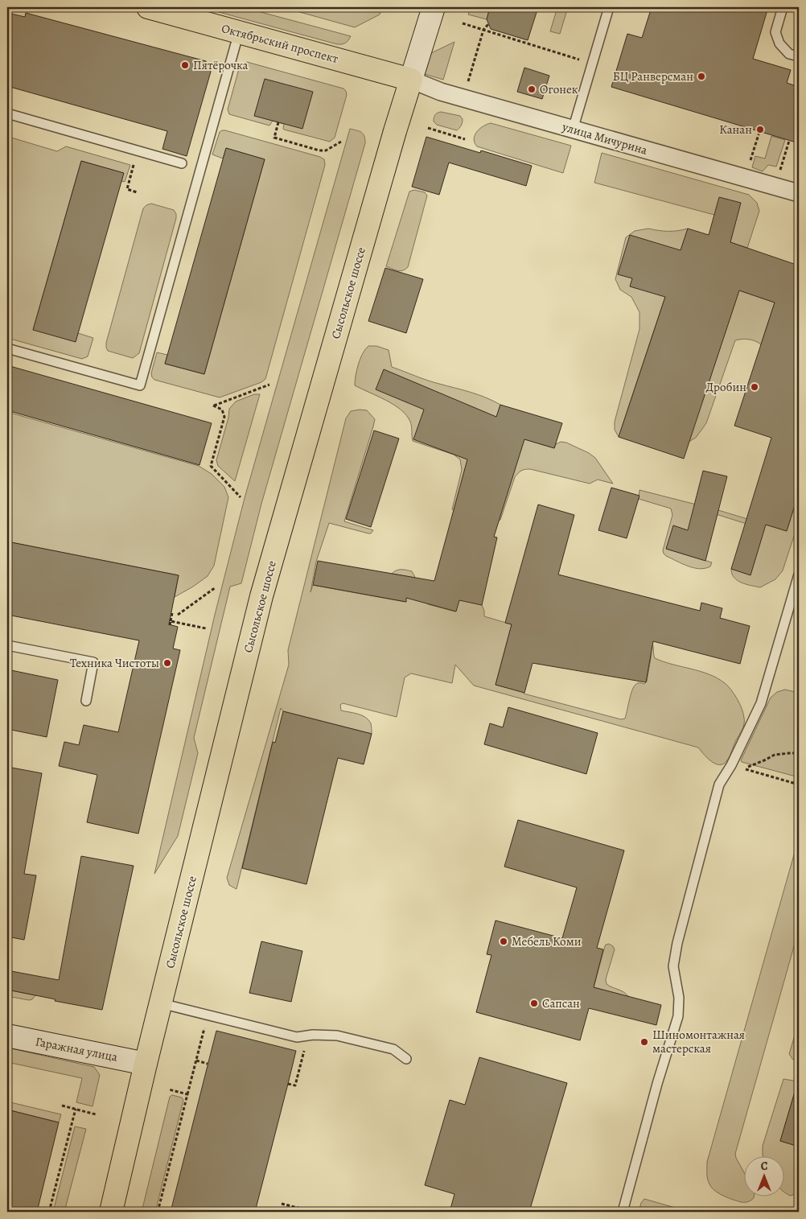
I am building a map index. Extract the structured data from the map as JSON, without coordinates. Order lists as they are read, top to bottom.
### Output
{
  "streets": {
    "main road": ["Октябрьский проспект", "Сысольское шоссе"],
    "street": ["улица Мичурина", "Гаражная улица"]
  },
  "crossings": [
    ["Октябрьский проспект", "улица Мичурина"],
    ["Октябрьский проспект", "Сысольское шоссе"],
    ["улица Мичурина", "Сысольское шоссе"],
    ["Сысольское шоссе", "Гаражная улица"]
  ],
  "places": [
    "Пятёрочка",
    "БЦ Ранверсман",
    "Огонек",
    "Канан",
    "Дробин",
    "Техника Чистоты",
    "Мебель Коми",
    "Сапсан",
    "Шиномонтажная мастерская"
  ],
  "north": "top"
}
